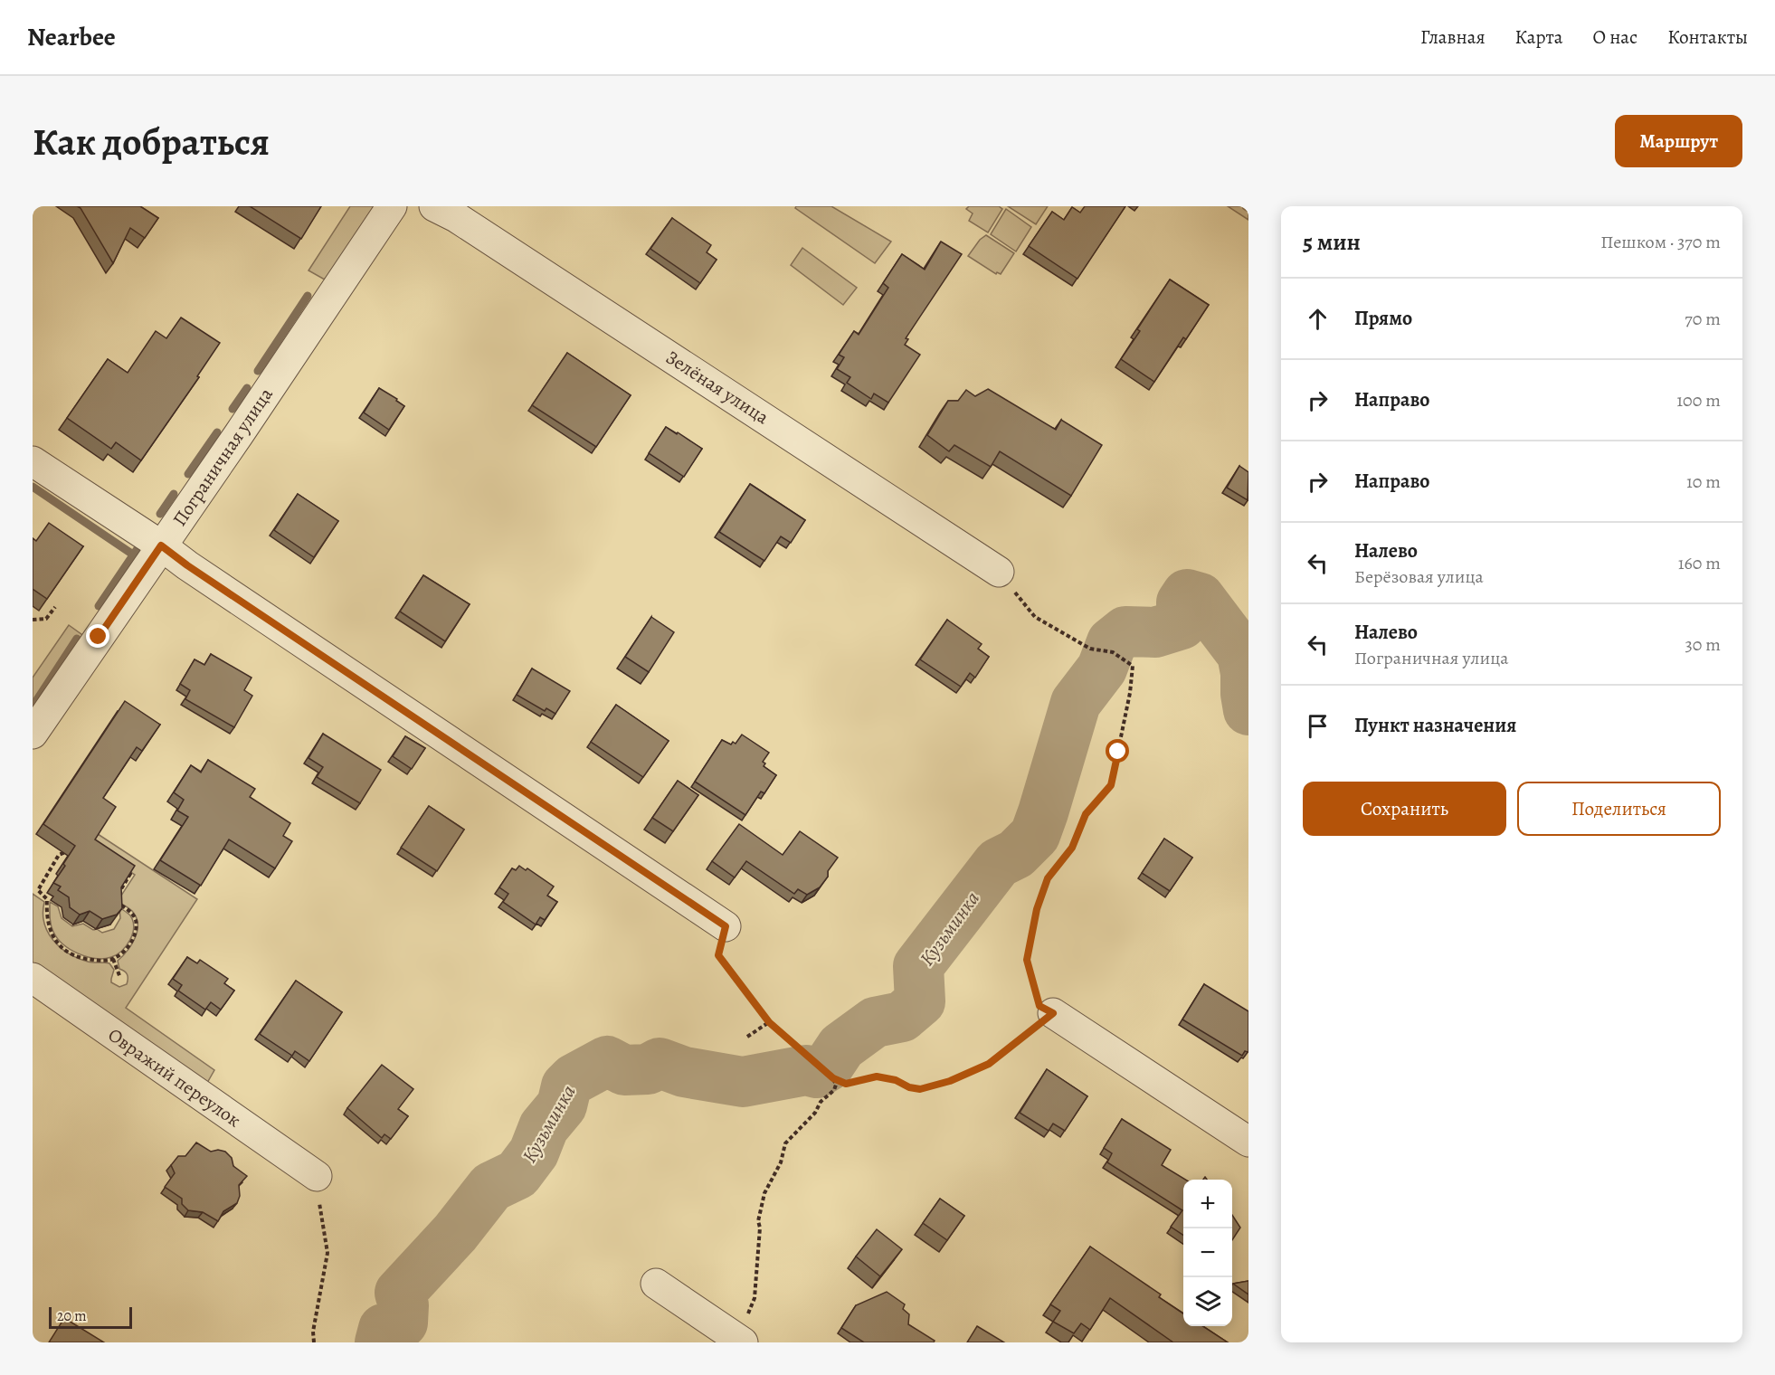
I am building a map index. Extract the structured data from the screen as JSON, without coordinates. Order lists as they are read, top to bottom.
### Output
{
  "streets": {
    "street": ["Зелёная улица", "Пограничная улица", "Овражий переулок"]
  },
  "water": ["Кузьминка"],
  "scale_bar": "20 m",
  "page": {
    "header": "Nearbee",
    "nav": [
      "Главная",
      "Карта",
      "О нас",
      "Контакты"
    ],
    "buttons": [
      "Маршрут",
      ["Сохранить", "Поделиться"]
    ],
    "title": "Как добраться",
    "heading": ["5 мин", "Пешком · 370 m"],
    "list": [
      ["Прямо", "70 m"],
      ["Направо", "100 m"],
      ["Направо", "10 m"],
      ["Налево", "Берёзовая улица", "160 m"],
      ["Налево", "Пограничная улица", "30 m"],
      "Пункт назначения"
    ],
    "map_buttons": ["+", "−"],
    "scale": "20 m"
  }
}
